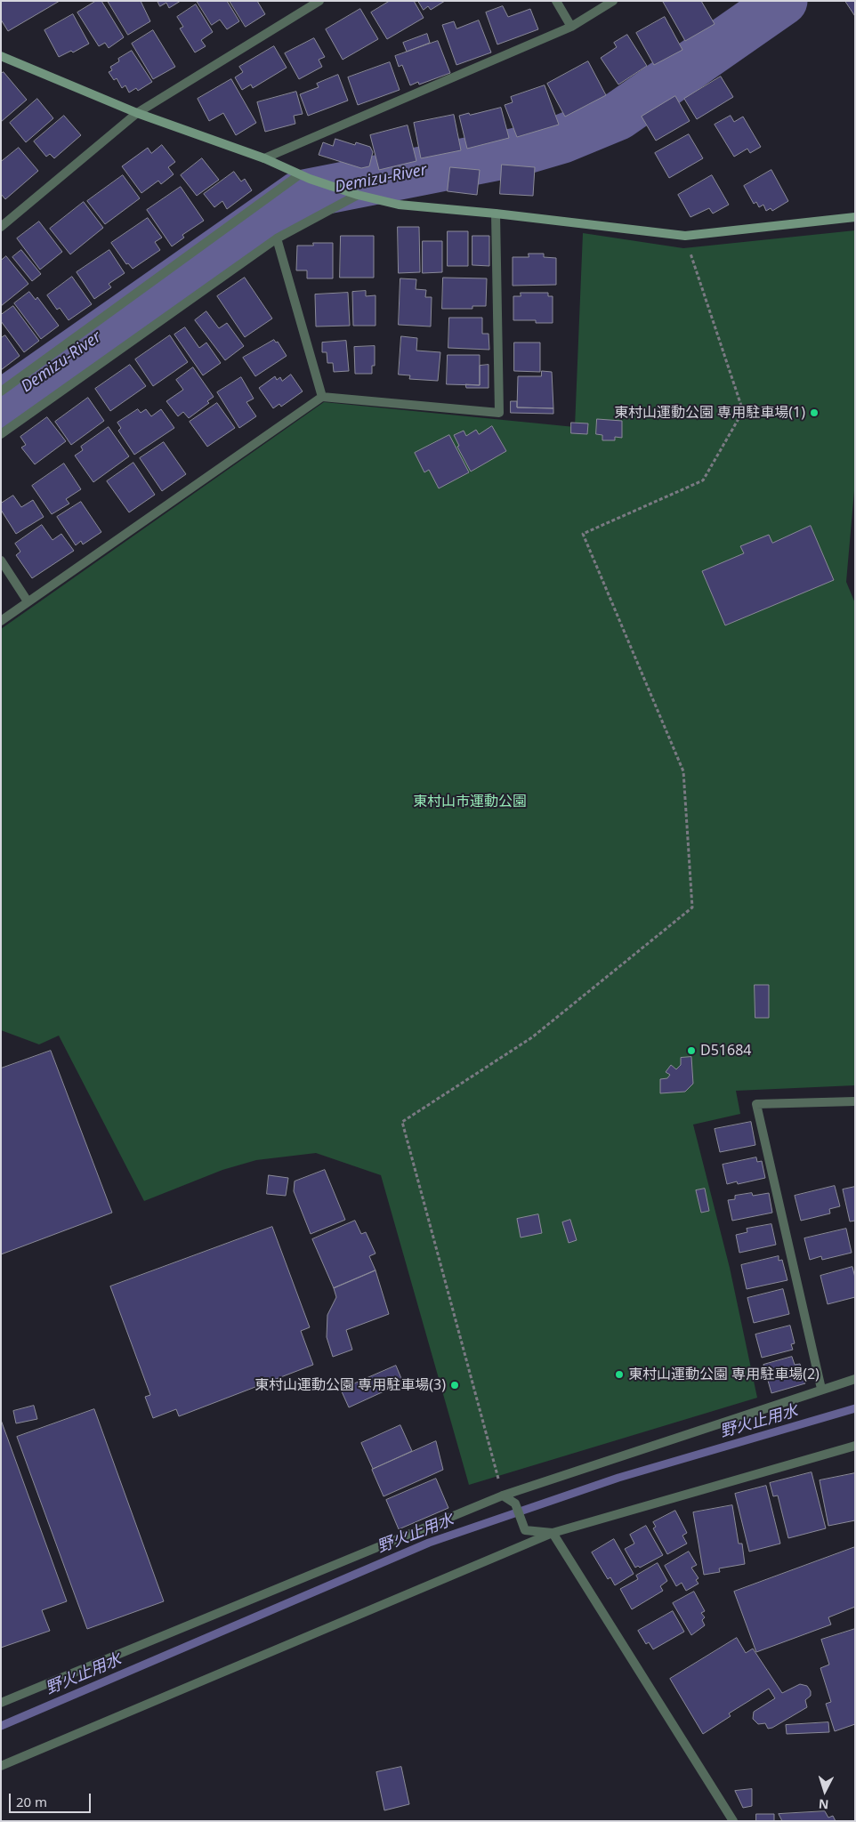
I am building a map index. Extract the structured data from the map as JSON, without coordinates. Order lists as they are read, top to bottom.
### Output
{
  "water": ["Demizu-River", "野火止用水"],
  "parks": ["東村山市運動公園"],
  "places": [
    "東村山運動公園 専用駐車場(1)",
    "D51684",
    "東村山運動公園 専用駐車場(2)",
    "東村山運動公園 専用駐車場(3)"
  ],
  "scale_bar": "20 m",
  "north": "bottom"
}
